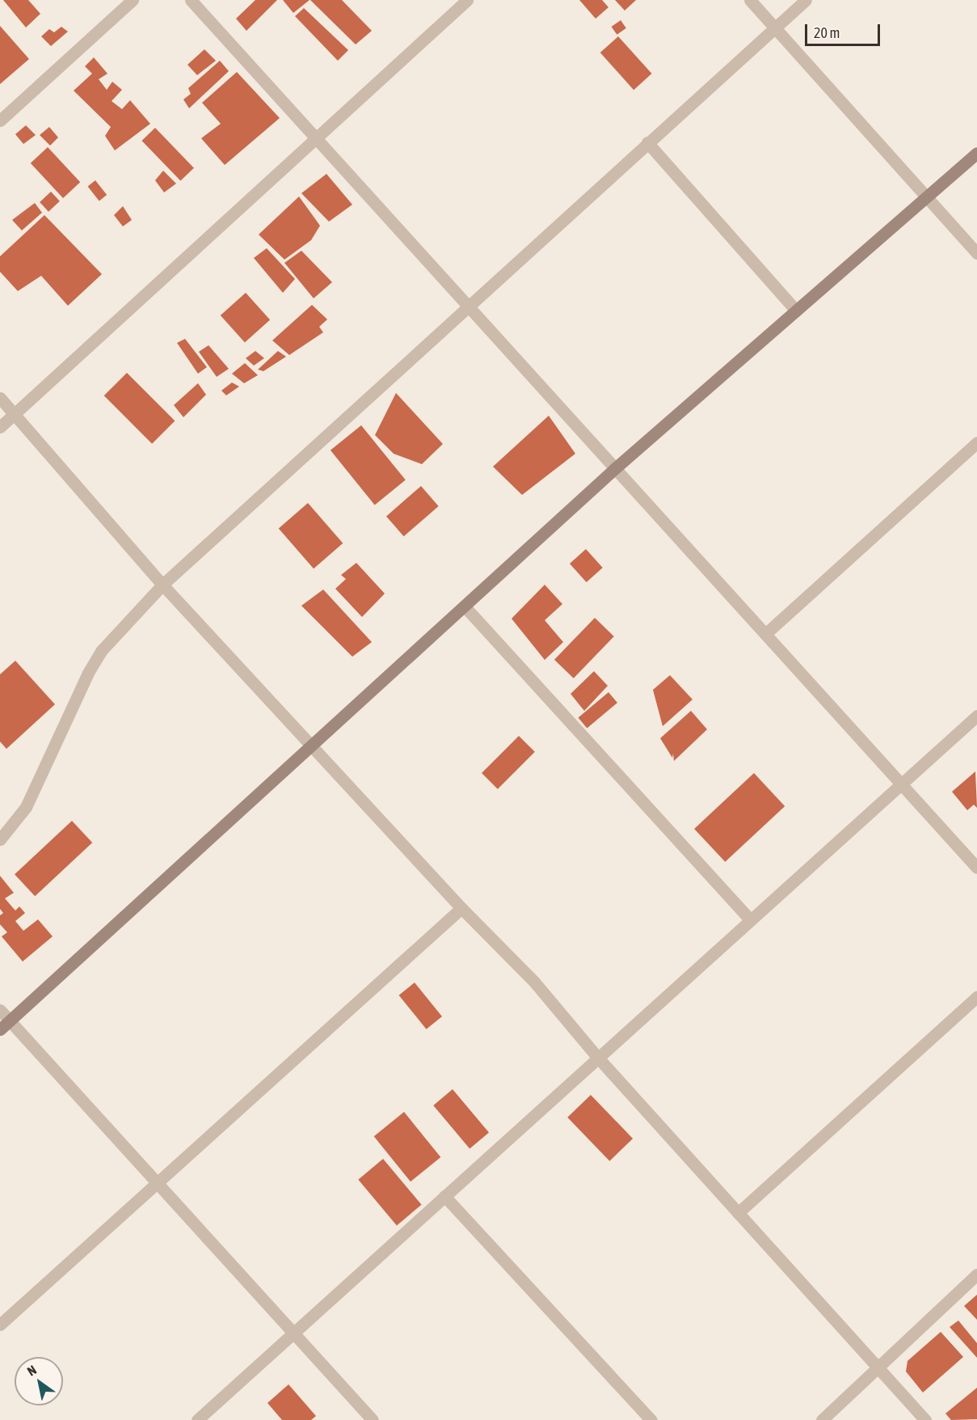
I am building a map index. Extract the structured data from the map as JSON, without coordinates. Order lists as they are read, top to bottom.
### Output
{
  "scale_bar": "20 m",
  "north": "top left"
}
